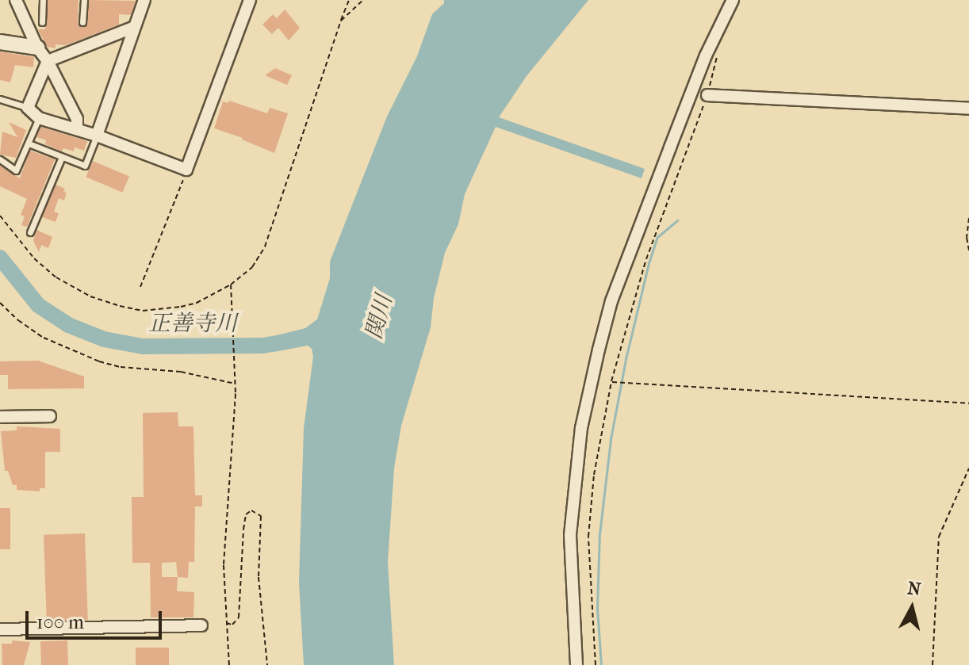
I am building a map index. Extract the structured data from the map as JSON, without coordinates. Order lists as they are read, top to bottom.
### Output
{
  "water": ["関川", "正善寺川"],
  "scale_bar": "100 m",
  "north": "top"
}
